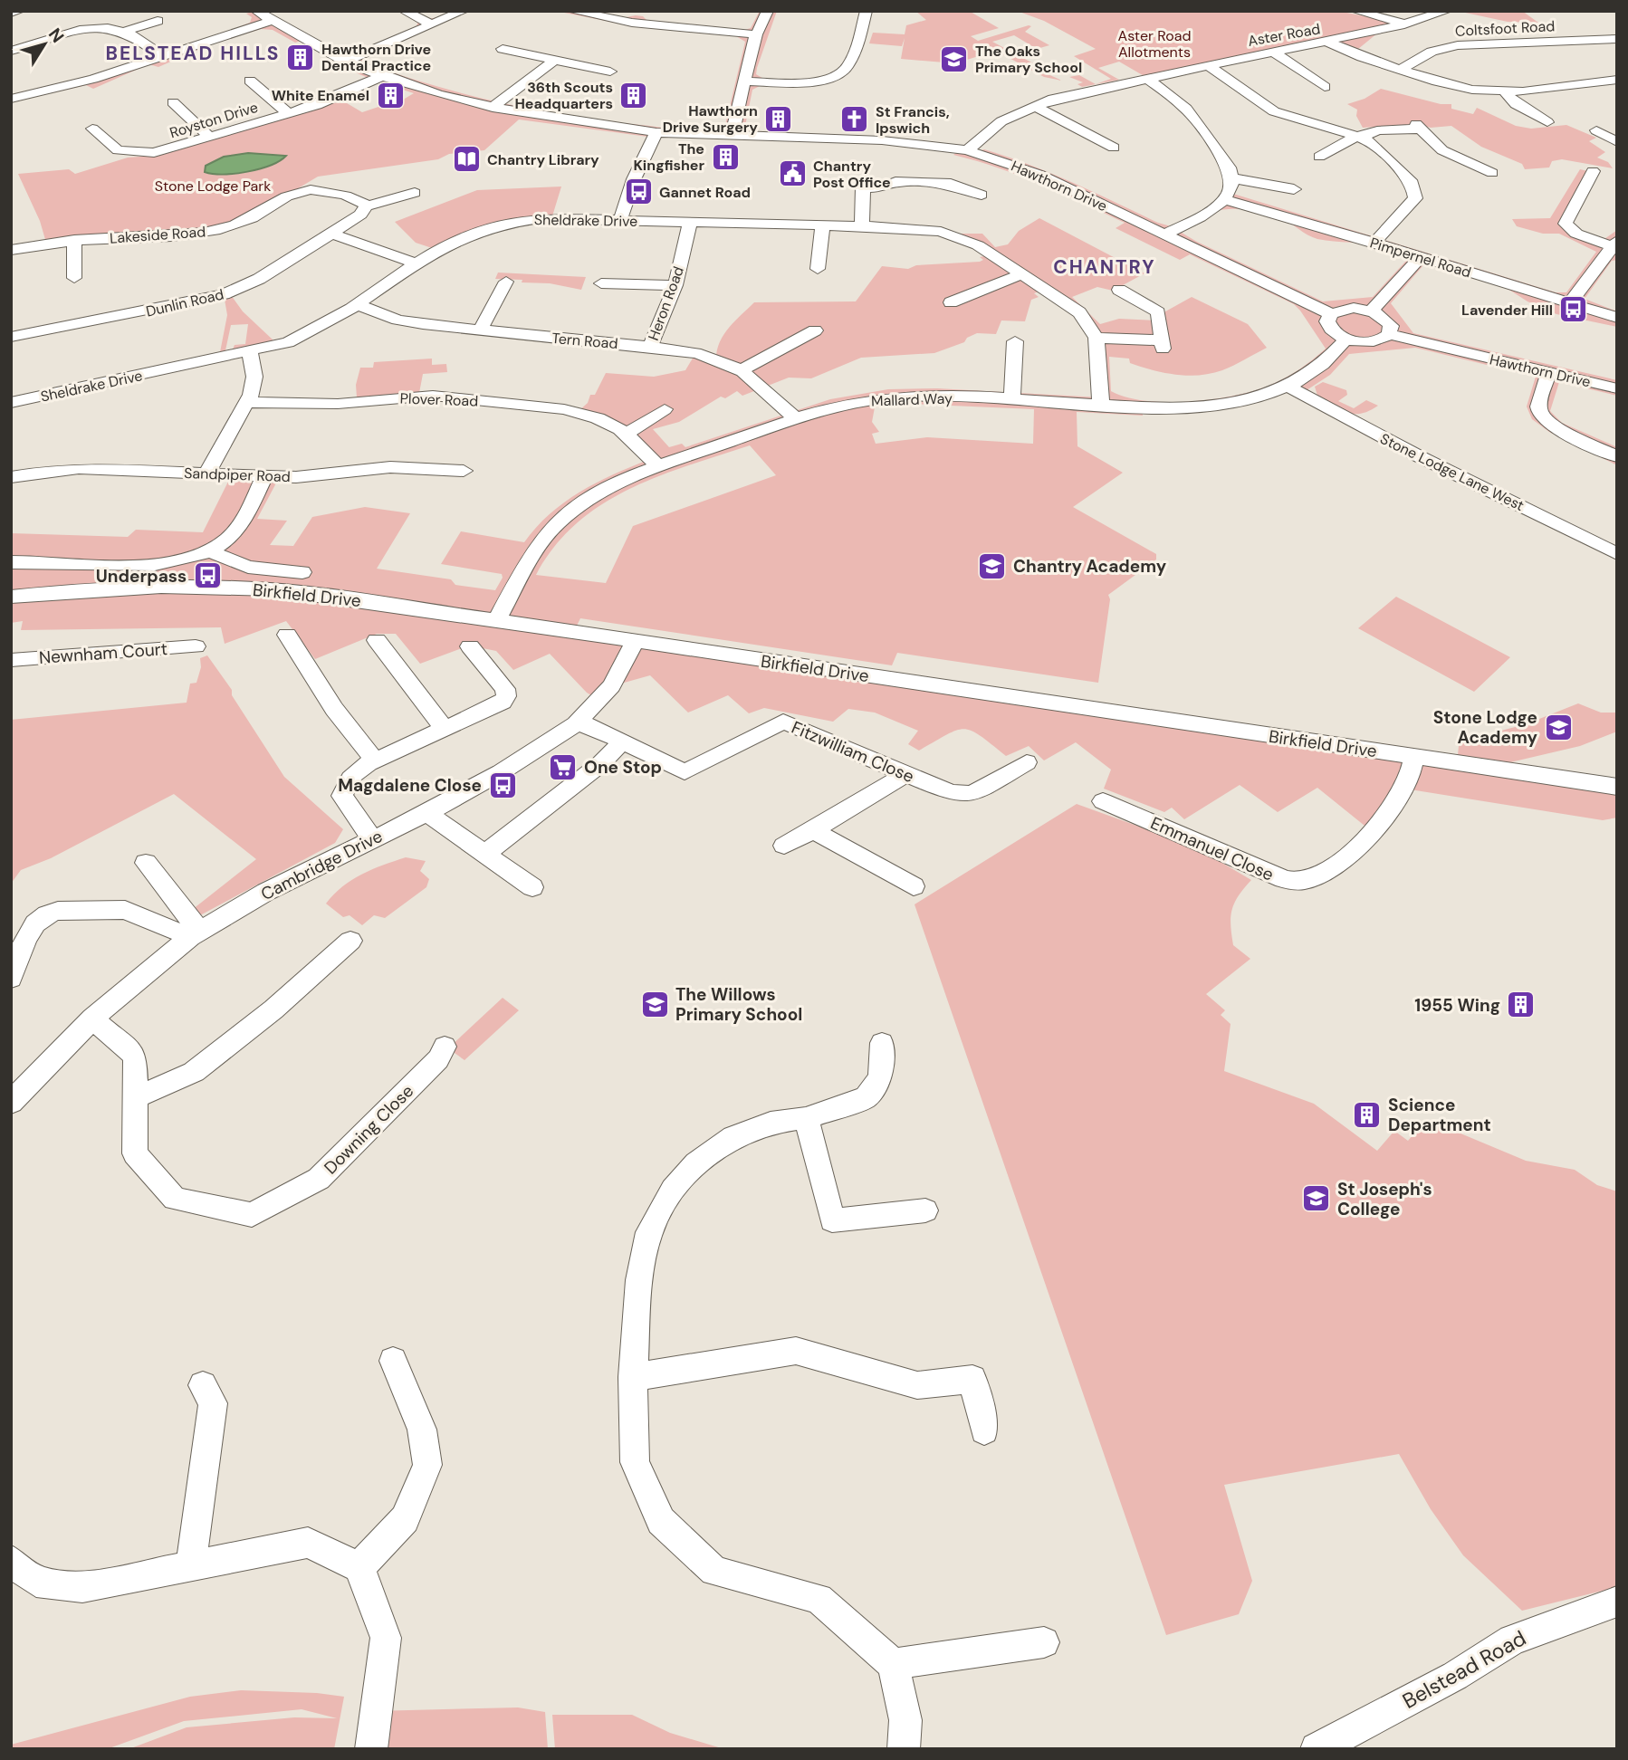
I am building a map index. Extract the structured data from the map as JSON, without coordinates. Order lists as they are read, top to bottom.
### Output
{
  "streets": {
    "street": [
      "Coltsfoot Road",
      "Aster Road",
      "Royston Drive",
      "Hawthorn Drive",
      "Sheldrake Drive",
      "Lakeside Road",
      "Pimpernel Road",
      "Dunlin Road",
      "Heron Road",
      "Tern Road",
      "Plover Road",
      "Mallard Way",
      "Stone Lodge Lane West",
      "Sandpiper Road",
      "Birkfield Drive",
      "Newnham Court",
      "Fitzwilliam Close",
      "Emmanuel Close",
      "Cambridge Drive",
      "Downing Close",
      "Belstead Road"
    ]
  },
  "crossings": [
    ["Coltsfoot Road", "Aster Road"],
    ["Aster Road", "Hawthorn Drive"],
    ["Royston Drive", "Hawthorn Drive"],
    ["Sheldrake Drive", "Heron Road"],
    ["Sheldrake Drive", "Tern Road"],
    ["Heron Road", "Tern Road"],
    ["Tern Road", "Mallard Way"],
    ["Plover Road", "Mallard Way"],
    ["Mallard Way", "Stone Lodge Lane West"],
    ["Mallard Way", "Birkfield Drive"],
    ["Birkfield Drive", "Emmanuel Close"],
    ["Birkfield Drive", "Cambridge Drive"],
    ["Fitzwilliam Close", "Cambridge Drive"],
    ["Cambridge Drive", "Downing Close"]
  ],
  "districts": ["BELSTEAD HILLS", "CHANTRY"],
  "parks": ["Aster Road Allotments", "Stone Lodge Park"],
  "places": {
    "building": [
      "Hawthorn Drive Dental Practice",
      "White Enamel",
      "36th Scouts Headquarters",
      "Hawthorn Drive Surgery",
      "The Kingfisher",
      "1955 Wing",
      "Science Department"
    ],
    "school or university": [
      "The Oaks Primary School",
      "Chantry Academy",
      "Stone Lodge Academy",
      "The Willows Primary School",
      "St Joseph's College"
    ],
    "church": ["St Francis, Ipswich"],
    "library": ["Chantry Library"],
    "public building": ["Chantry Post Office"],
    "bus stop": [
      "Gannet Road",
      "Lavender Hill",
      "Underpass",
      "Magdalene Close"
    ],
    "supermarket": ["One Stop"]
  },
  "north": "top right"
}
